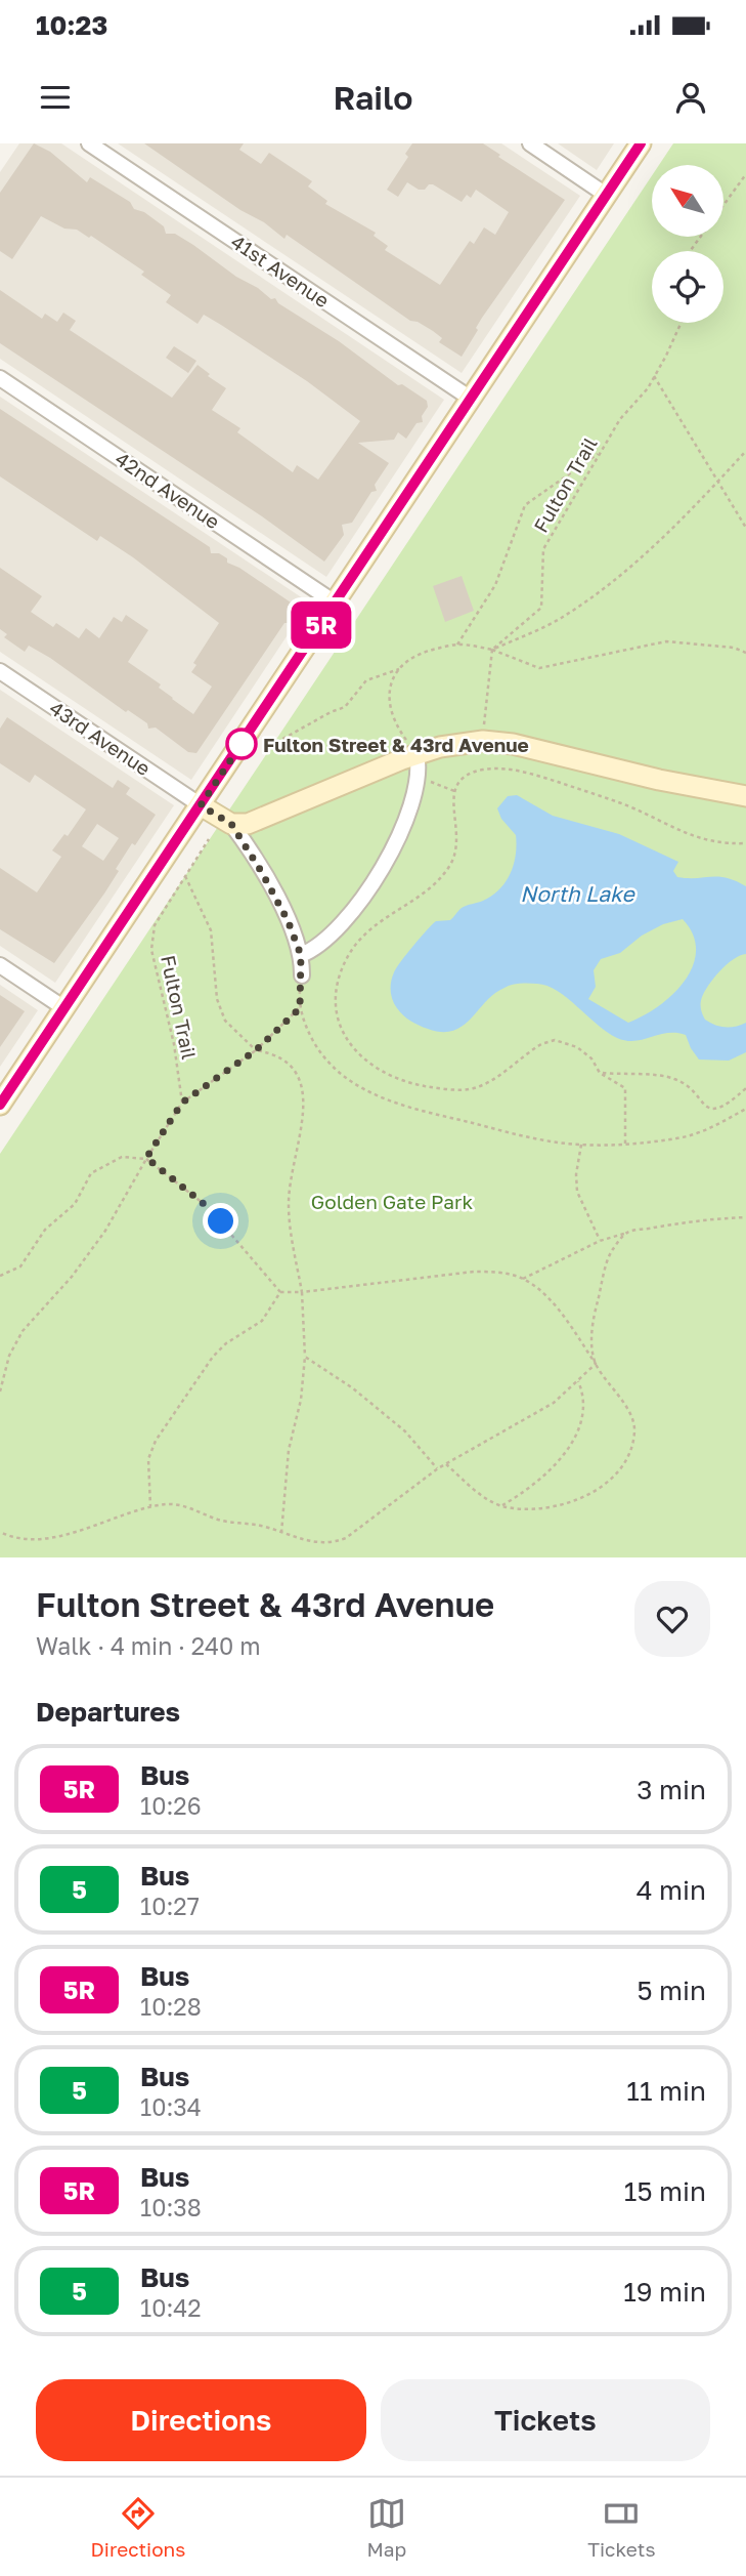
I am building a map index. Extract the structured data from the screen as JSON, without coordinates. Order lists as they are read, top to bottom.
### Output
{
  "streets": {
    "street": ["41st Avenue", "42nd Avenue", "43rd Avenue"],
    "path": ["Fulton Trail"]
  },
  "water": ["North Lake"],
  "parks": ["Golden Gate Park"],
  "places": ["Fulton Street & 43rd Avenue"],
  "lines": ["bus line 5R"],
  "north": "top left",
  "page": {
    "status": "10:23",
    "header": "Railo",
    "on_map": "5R",
    "heading": [
      ["Fulton Street & 43rd Avenue", "Walk · 4 min · 240 m"],
      "Departures"
    ],
    "list": [
      {
        "mark": "5R",
        "name": "Bus",
        "note": "10:26",
        "value": "3 min"
      },
      {
        "mark": "5",
        "name": "Bus",
        "note": "10:27",
        "value": "4 min"
      },
      {
        "mark": "5R",
        "name": "Bus",
        "note": "10:28",
        "value": "5 min"
      },
      {
        "mark": "5",
        "name": "Bus",
        "note": "10:34",
        "value": "11 min"
      },
      {
        "mark": "5R",
        "name": "Bus",
        "note": "10:38",
        "value": "15 min"
      },
      {
        "mark": "5",
        "name": "Bus",
        "note": "10:42",
        "value": "19 min"
      }
    ],
    "buttons": ["Directions", "Tickets"],
    "tabs": ["Directions", "Map", "Tickets"]
  }
}
